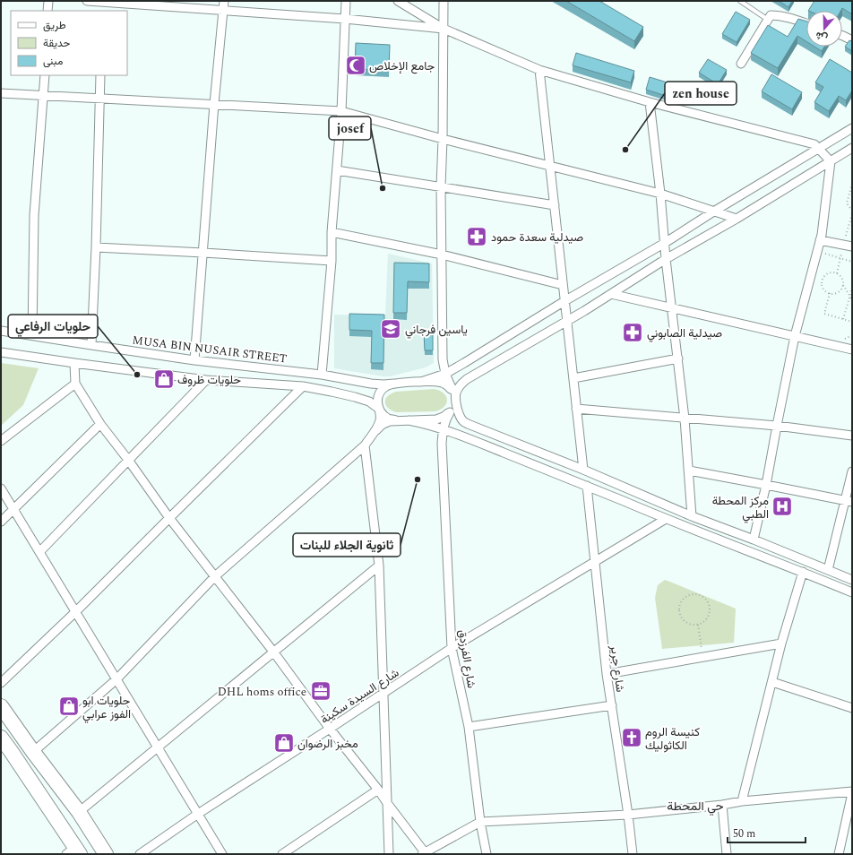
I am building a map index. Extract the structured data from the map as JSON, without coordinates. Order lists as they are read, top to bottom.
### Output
{
  "streets": {
    "street": [
      "MUSA BIN NUSAIR STREET",
      "شارع الفرزدق",
      "شارع جرير",
      "شارع السيدة سكينة"
    ]
  },
  "crossings": [
    ["شارع الفرزدق", "شارع السيدة سكينة"],
    ["شارع جرير", "شارع السيدة سكينة"]
  ],
  "districts": ["حي المحطة"],
  "places": {
    "mosque": ["جامع الإخلاص"],
    "other": [
      "zen house",
      "josef",
      "حلويات الرفاعي",
      "ثانوية الجلاء للبنات"
    ],
    "pharmacy": ["صيدلية سعدة حمود", "صيدلية الصابوني"],
    "school or university": ["ياسين فرجاني"],
    "shop": ["حلويات ظروف", "حلويات ابو الفوز عرابي", "مخبز الرضوان"],
    "hospital": ["مركز المحطة الطبي"],
    "office": ["DHL homs office"],
    "church": ["كنيسة الروم الكاثوليك"]
  },
  "legend": ["طريق", "حديقة", "مبنى"],
  "scale_bar": "50 m",
  "north": "bottom"
}
